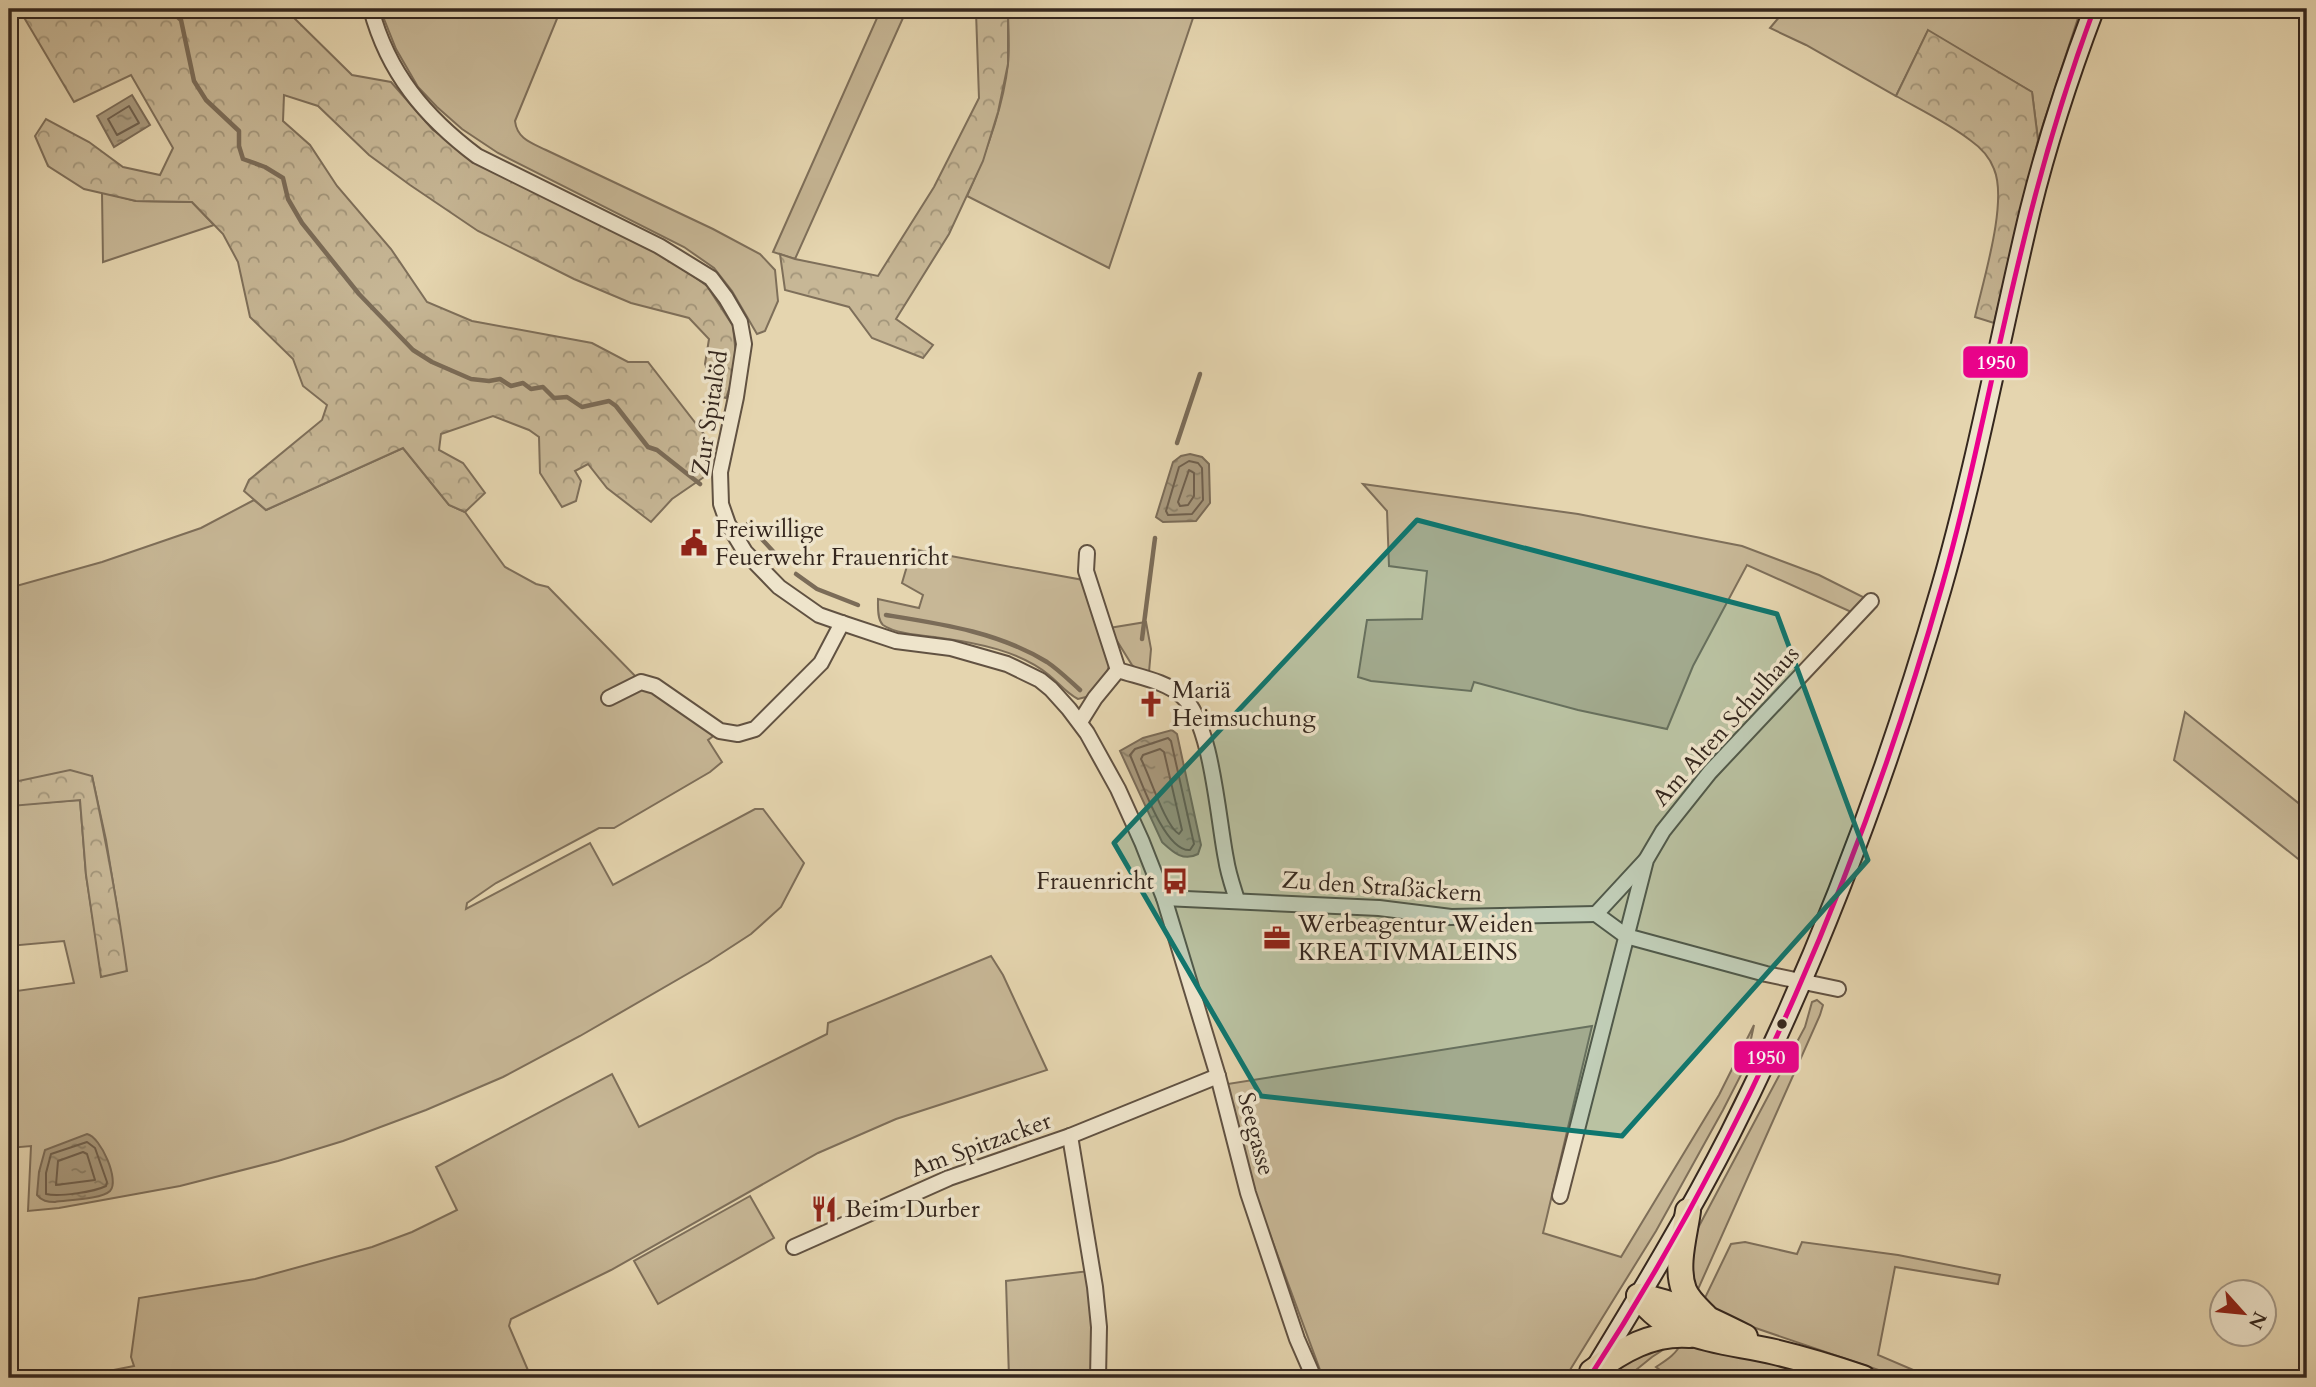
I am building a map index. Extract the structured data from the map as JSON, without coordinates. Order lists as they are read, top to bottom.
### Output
{
  "streets": {
    "street": [
      "Zur Spitalöd",
      "Am Alten Schulhaus",
      "Zu den Straßäckern",
      "Seegasse",
      "Am Spitzacker"
    ]
  },
  "crossings": [
    ["Zur Spitalöd", "Seegasse"],
    ["Zu den Straßäckern", "Seegasse"],
    ["Seegasse", "Am Spitzacker"]
  ],
  "places": {
    "public building": ["Freiwillige Feuerwehr Frauenricht"],
    "church": ["Mariä Heimsuchung"],
    "bus stop": ["Frauenricht"],
    "office": ["Werbeagentur Weiden KREATIVMALEINS"],
    "restaurant": ["Beim Durber"]
  },
  "lines": ["transit line 1950"],
  "north": "bottom right"
}
